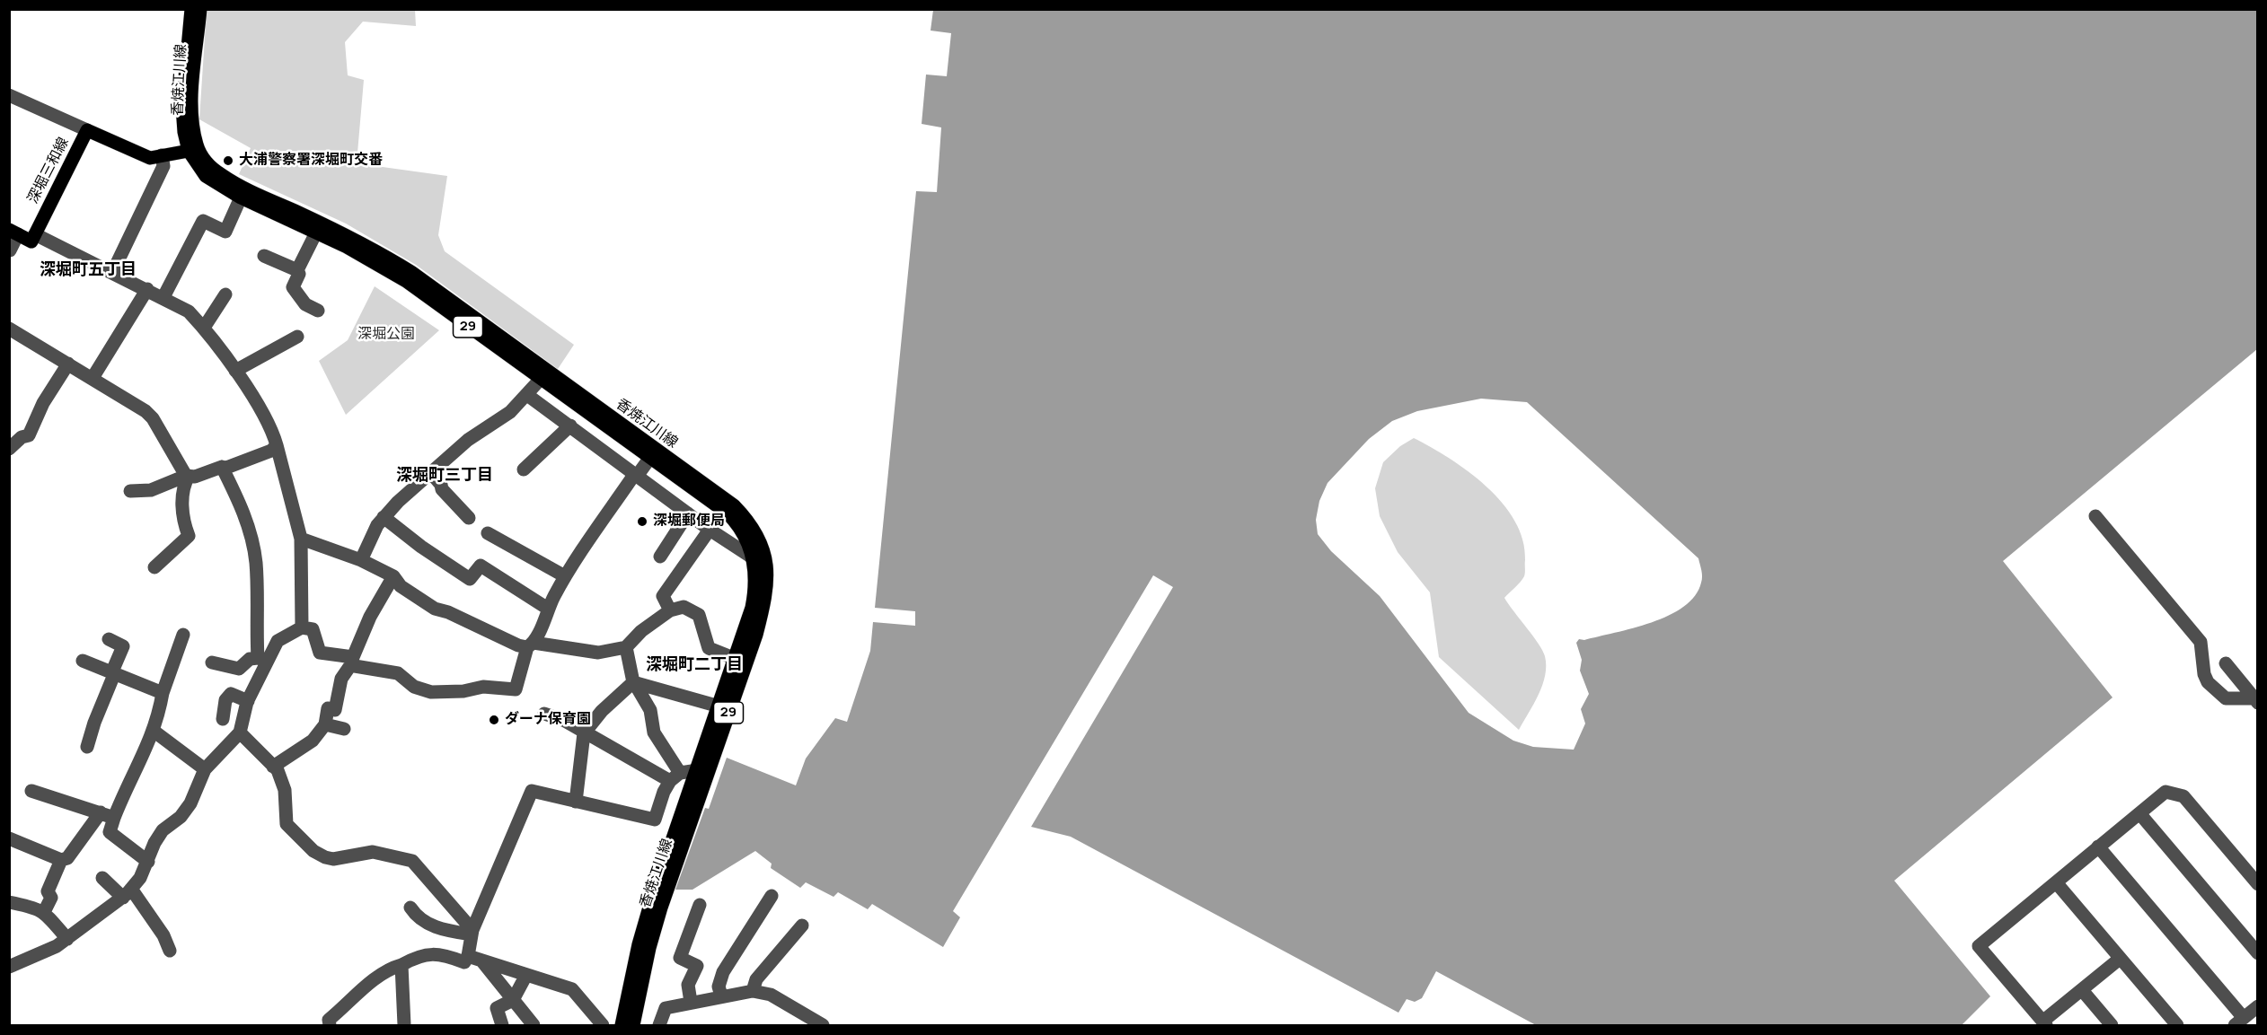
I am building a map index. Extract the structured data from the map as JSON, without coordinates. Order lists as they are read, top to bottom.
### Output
{
  "streets": {
    "main road": ["香焼江川線", "深堀三和線", "29"]
  },
  "crossings": [
    ["香焼江川線", "深堀三和線"]
  ],
  "districts": ["深堀町五丁目", "深堀町三丁目", "深堀町二丁目"],
  "parks": ["深堀公園"],
  "places": ["大浦警察署深堀町交番", "深堀郵便局", "ダーナ保育園"]
}
